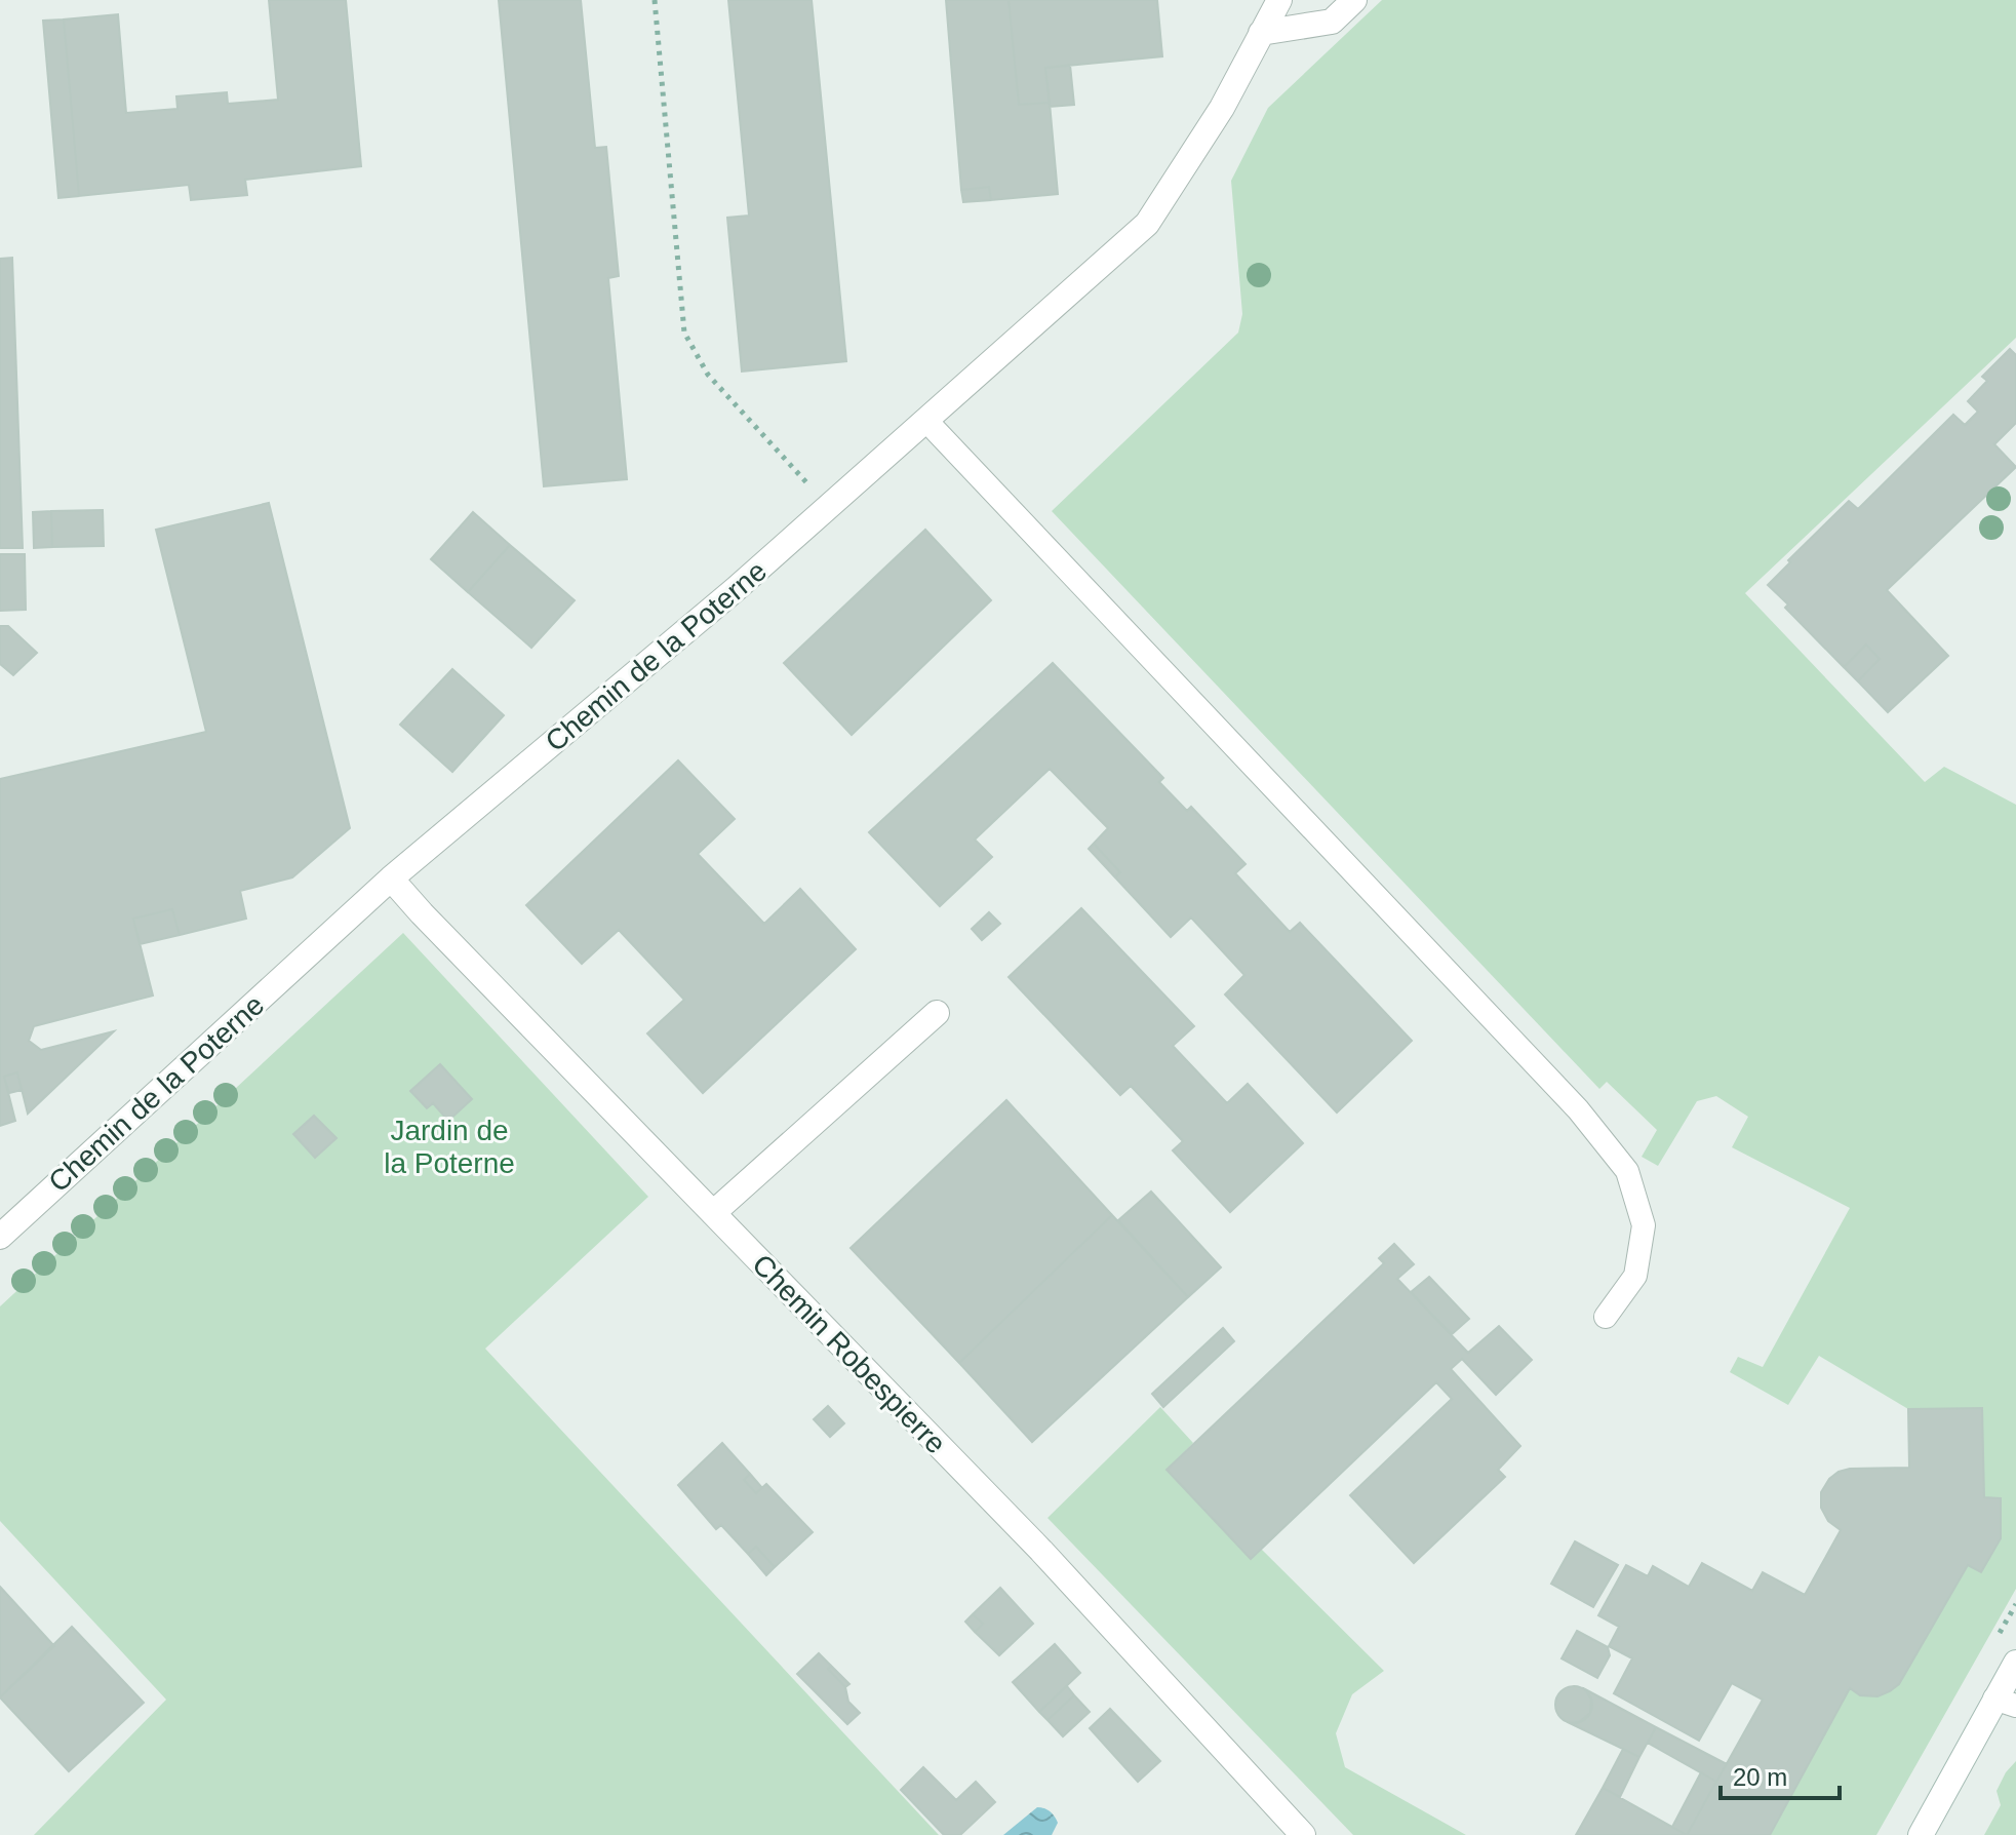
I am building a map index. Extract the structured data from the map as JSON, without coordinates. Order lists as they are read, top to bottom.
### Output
{
  "streets": {
    "street": ["Chemin de la Poterne", "Chemin Robespierre"]
  },
  "crossings": [
    ["Chemin de la Poterne", "Chemin Robespierre"]
  ],
  "parks": ["Jardin de la Poterne"],
  "scale_bar": "20 m"
}
